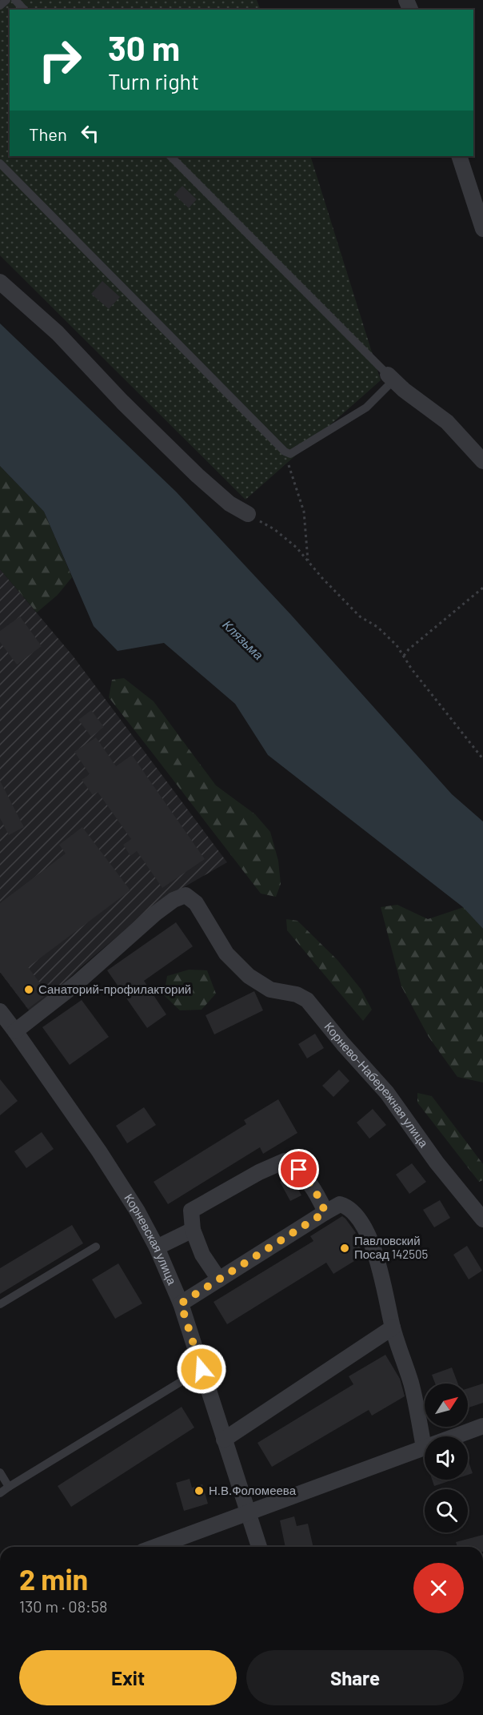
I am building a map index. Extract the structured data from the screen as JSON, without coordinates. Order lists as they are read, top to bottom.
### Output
{
  "streets": {
    "street": ["Корнево-Набережная улица", "Корневская улица"]
  },
  "crossings": [
    ["Корнево-Набережная улица", "Корневская улица"]
  ],
  "water": ["Клязьма"],
  "places": ["Санаторий-профилакторий", "Павловский Посад 142505", "Н.В.Фоломеева"],
  "north": "top right",
  "page": {
    "turn": ["30 m", "Turn right"],
    "then": "Then",
    "heading": ["2 min", "130 m · 08:58"],
    "buttons": ["Exit", "Share"]
  }
}
